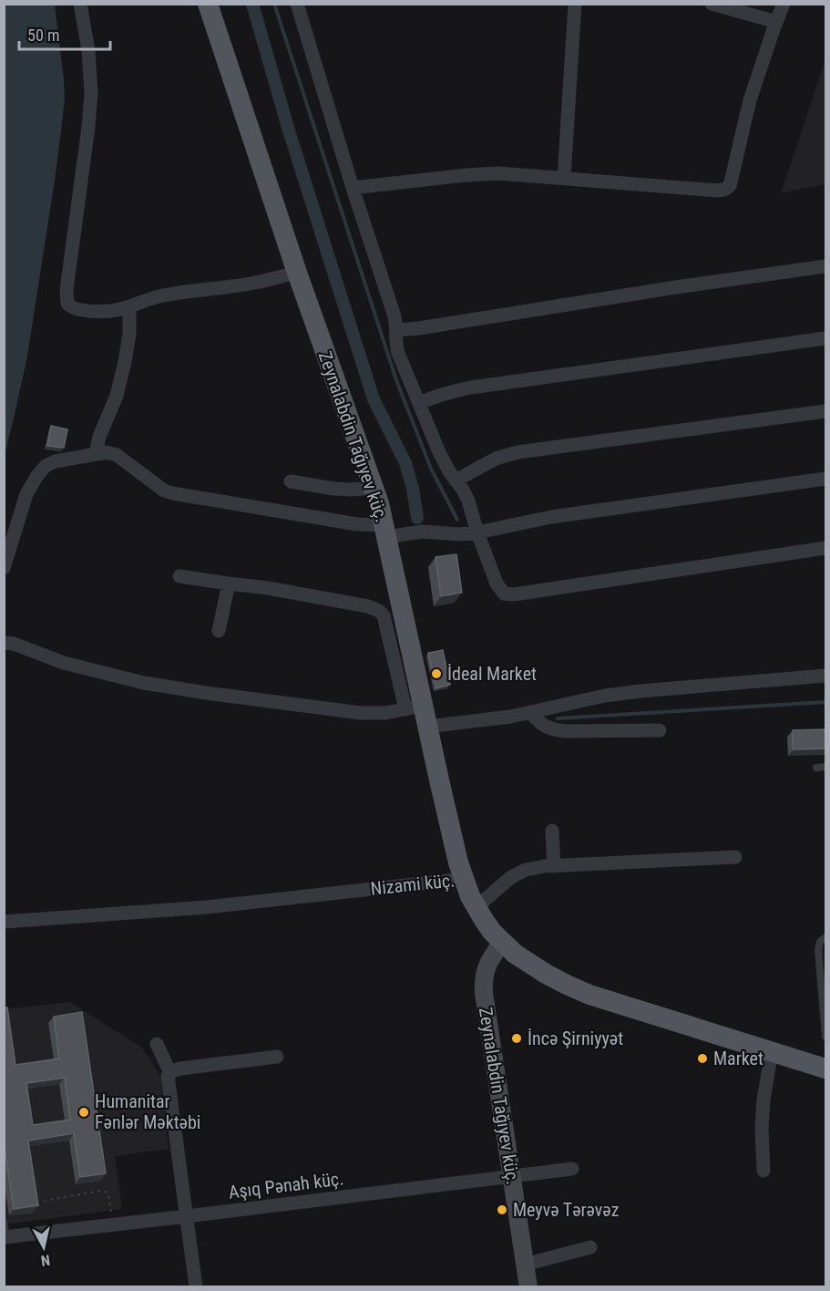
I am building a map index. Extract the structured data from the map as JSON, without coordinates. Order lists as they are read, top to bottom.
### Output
{
  "streets": {
    "main road": ["Zeynalabdin Tağıyev küç.", "Nizami küç."],
    "street": ["Aşıq Pənah küç."]
  },
  "crossings": [
    ["Zeynalabdin Tağıyev küç.", "Nizami küç."],
    ["Zeynalabdin Tağıyev küç.", "Aşıq Pənah küç."]
  ],
  "places": [
    "İdeal Market",
    "İncə Şirniyyət",
    "Market",
    "Humanitar Fənlər Məktəbi",
    "Meyvə Tərəvəz"
  ],
  "scale_bar": "50 m",
  "north": "bottom"
}
